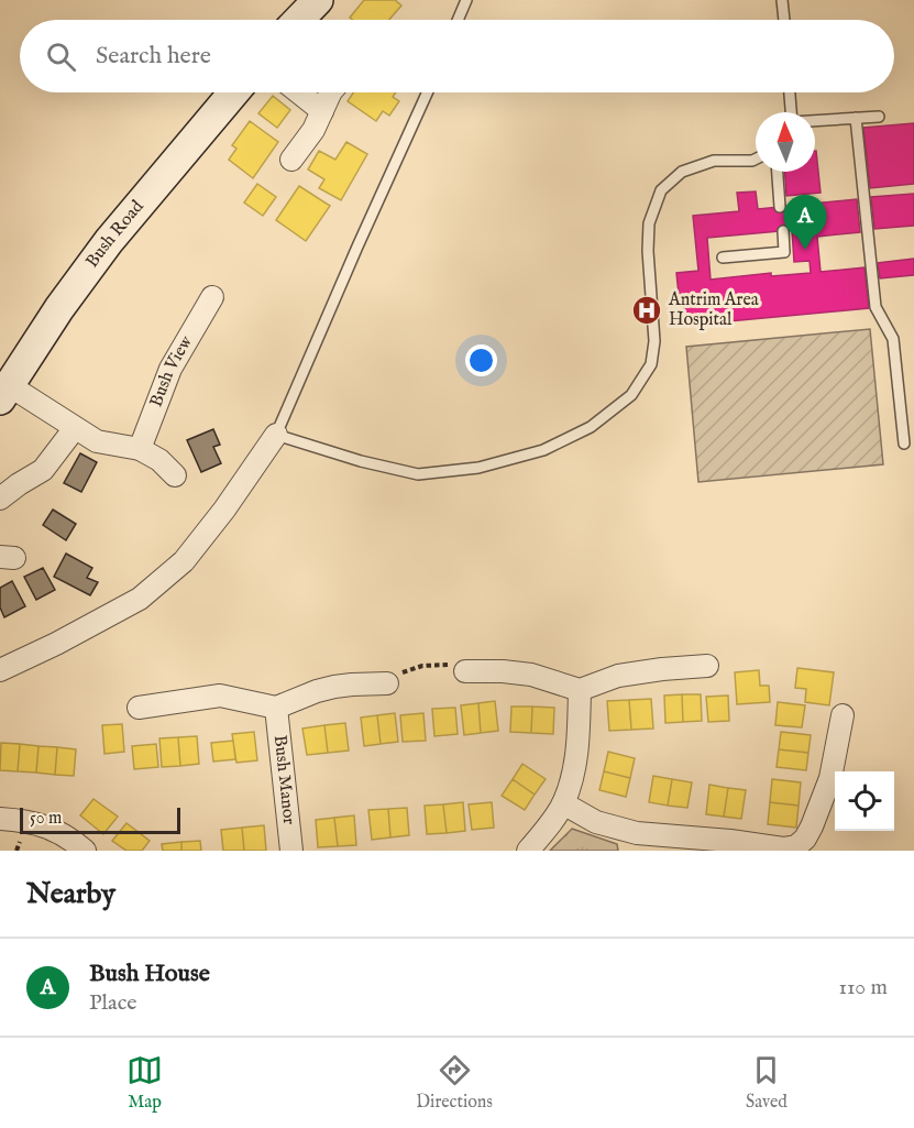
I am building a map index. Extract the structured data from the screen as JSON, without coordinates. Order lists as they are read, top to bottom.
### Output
{
  "streets": {
    "main road": ["Bush Road"],
    "street": ["Bush View", "Bush Manor"]
  },
  "places": {
    "hospital": ["Antrim Area Hospital"]
  },
  "scale_bar": "50 m",
  "north": "top",
  "page": {
    "search": "Search here",
    "pins": "A",
    "scale": "50 m",
    "heading": "Nearby",
    "list": [
      {
        "mark": "A",
        "name": "Bush House",
        "note": "Place",
        "value": "110 m"
      }
    ],
    "nav": ["Map", "Directions", "Saved"]
  }
}
